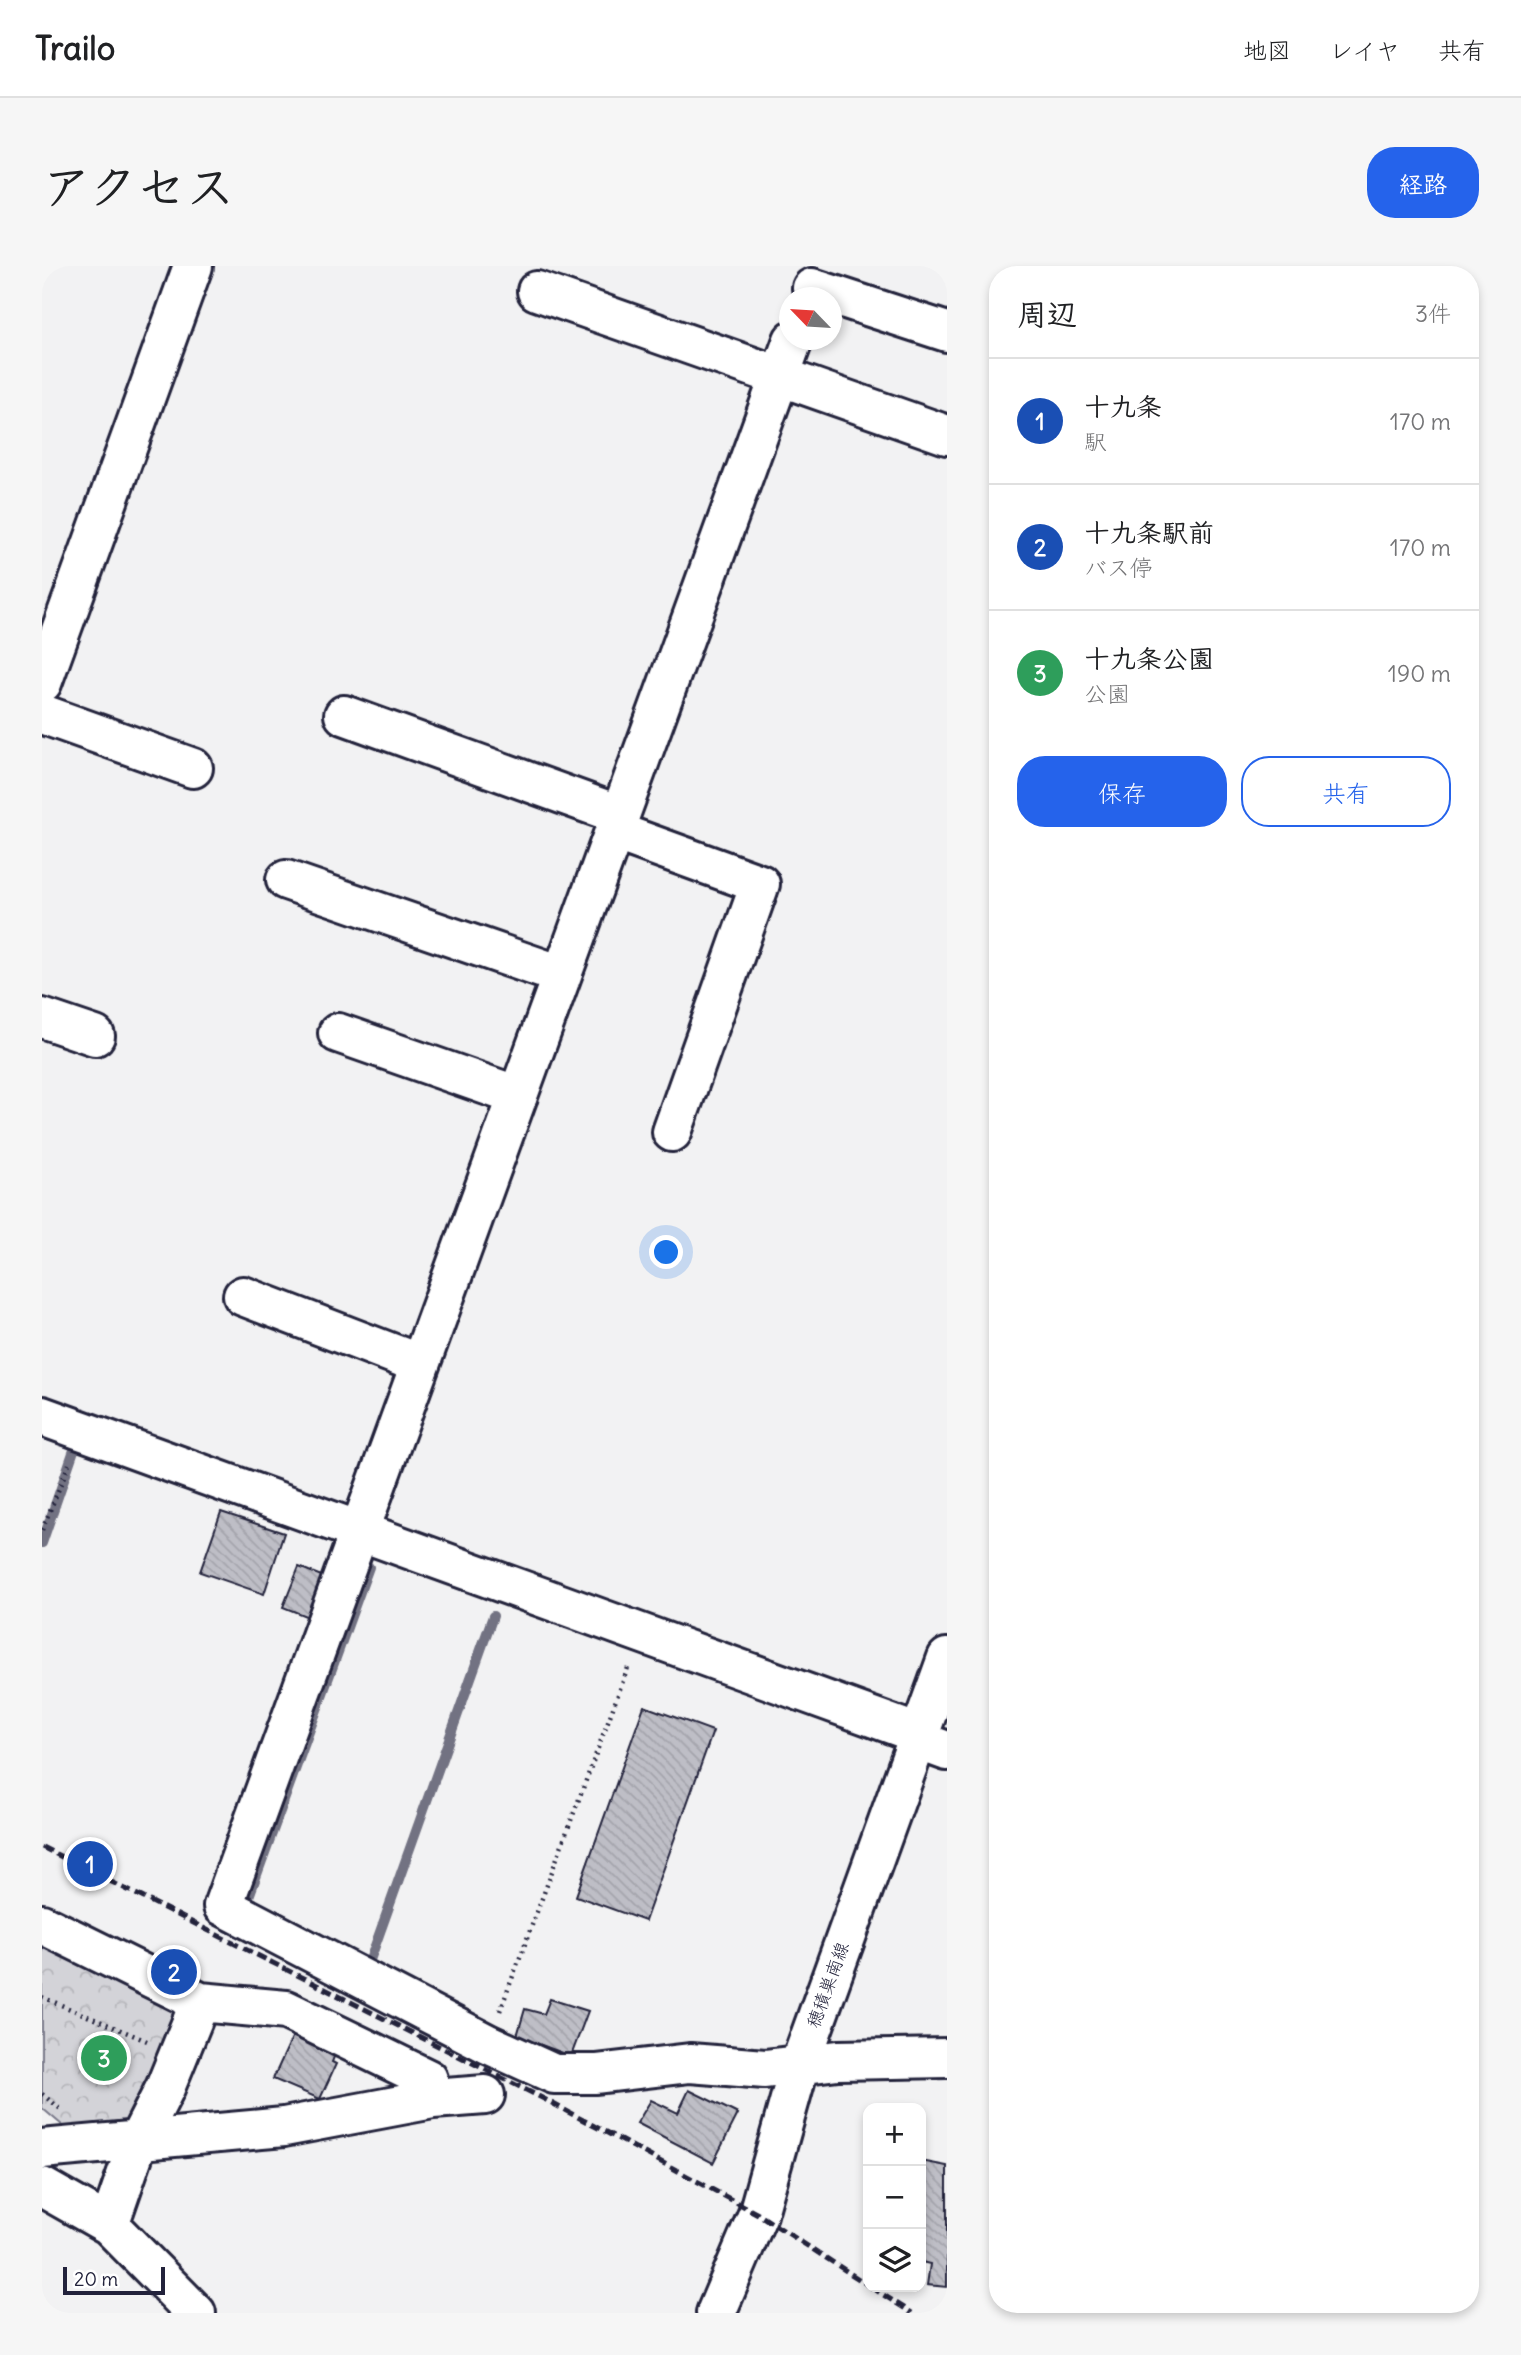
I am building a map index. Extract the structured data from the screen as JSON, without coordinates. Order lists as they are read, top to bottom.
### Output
{
  "streets": {
    "street": ["穂積巣南線"]
  },
  "scale_bar": "20 m",
  "north": "top left",
  "page": {
    "header": "Trailo",
    "nav": ["地図", "レイヤ", "共有"],
    "title": "アクセス",
    "buttons": [
      "経路",
      ["保存", "共有"]
    ],
    "heading": ["周辺", "3件"],
    "list": [
      {
        "mark": "1",
        "name": "十九条",
        "note": "駅",
        "value": "170 m"
      },
      {
        "mark": "2",
        "name": "十九条駅前",
        "note": "バス停",
        "value": "170 m"
      },
      {
        "mark": "3",
        "name": "十九条公園",
        "note": "公園",
        "value": "190 m"
      }
    ],
    "pins": ["1", "2", "3"],
    "map_buttons": ["+", "−"],
    "scale": "20 m"
  }
}
